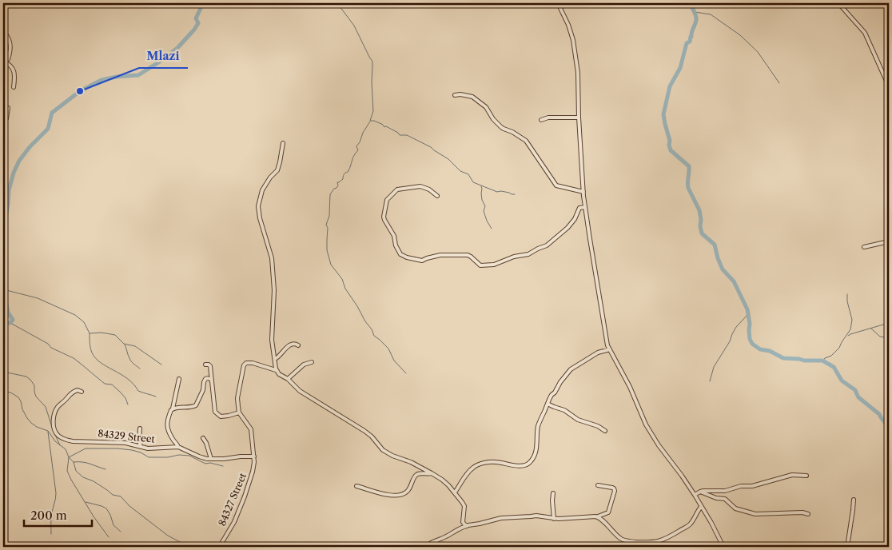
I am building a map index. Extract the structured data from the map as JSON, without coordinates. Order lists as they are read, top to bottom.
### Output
{
  "streets": {
    "street": ["84329 Street", "84327 Street"]
  },
  "crossings": [
    ["84329 Street", "84327 Street"]
  ],
  "places": ["Mlazi"],
  "scale_bar": "200 m"
}
